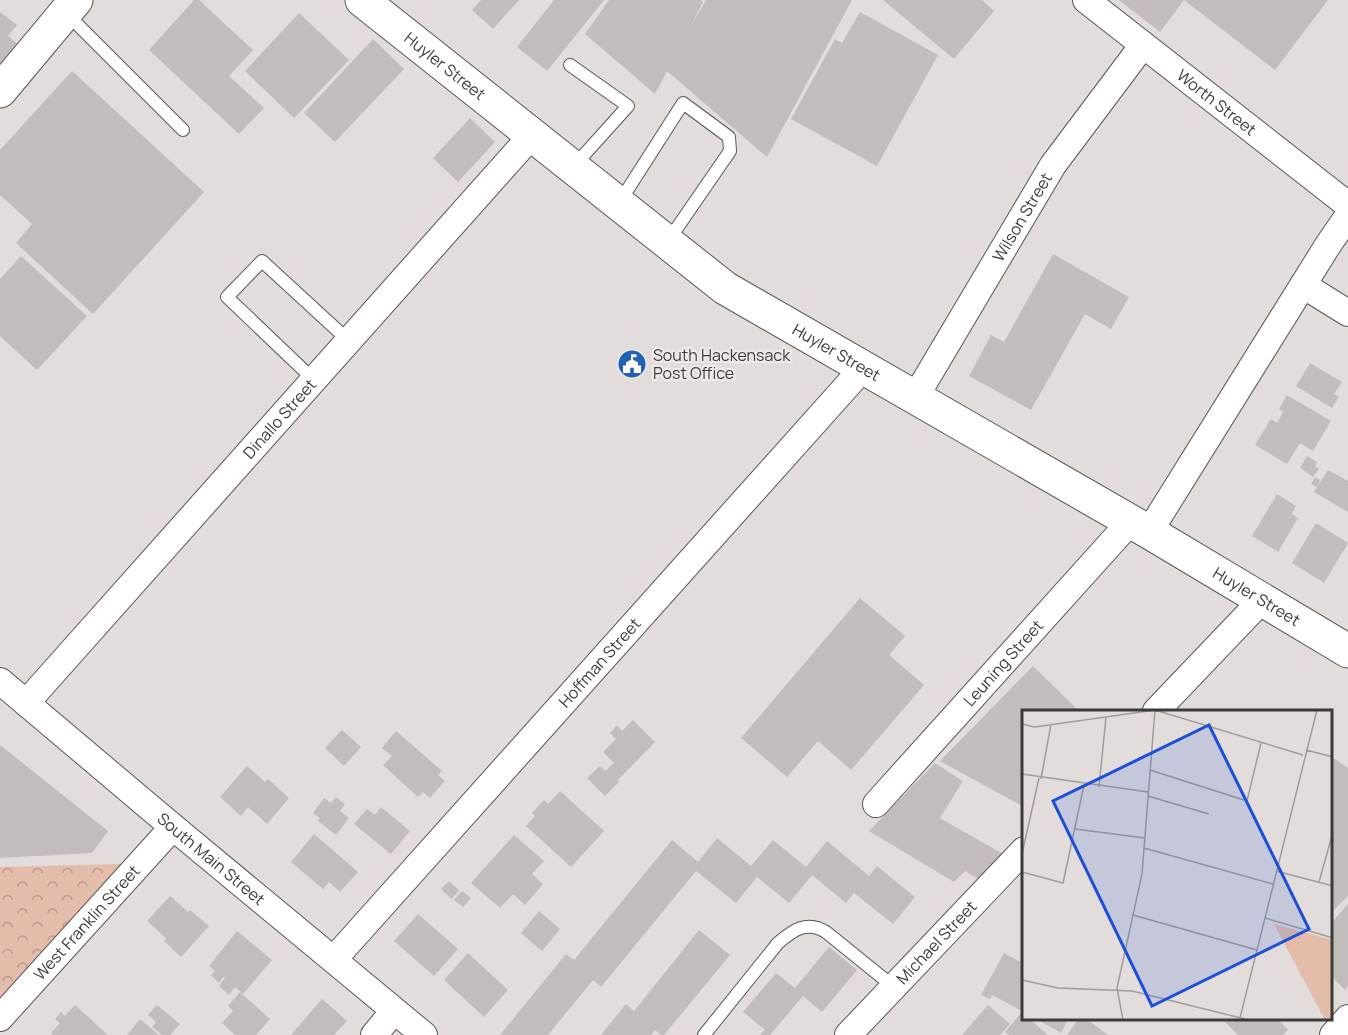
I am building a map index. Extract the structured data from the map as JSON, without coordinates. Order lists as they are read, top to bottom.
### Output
{
  "streets": {
    "street": [
      "Huyler Street",
      "Worth Street",
      "Wilson Street",
      "Dinallo Street",
      "Hoffman Street",
      "Leuning Street",
      "South Main Street",
      "West Franklin Street",
      "Michael Street"
    ]
  },
  "crossings": [
    ["Huyler Street", "Wilson Street"],
    ["Huyler Street", "Dinallo Street"],
    ["Huyler Street", "Hoffman Street"],
    ["Huyler Street", "Leuning Street"],
    ["Worth Street", "Wilson Street"],
    ["Dinallo Street", "South Main Street"],
    ["Hoffman Street", "South Main Street"],
    ["South Main Street", "West Franklin Street"]
  ],
  "places": {
    "public building": ["South Hackensack Post Office"]
  }
}
